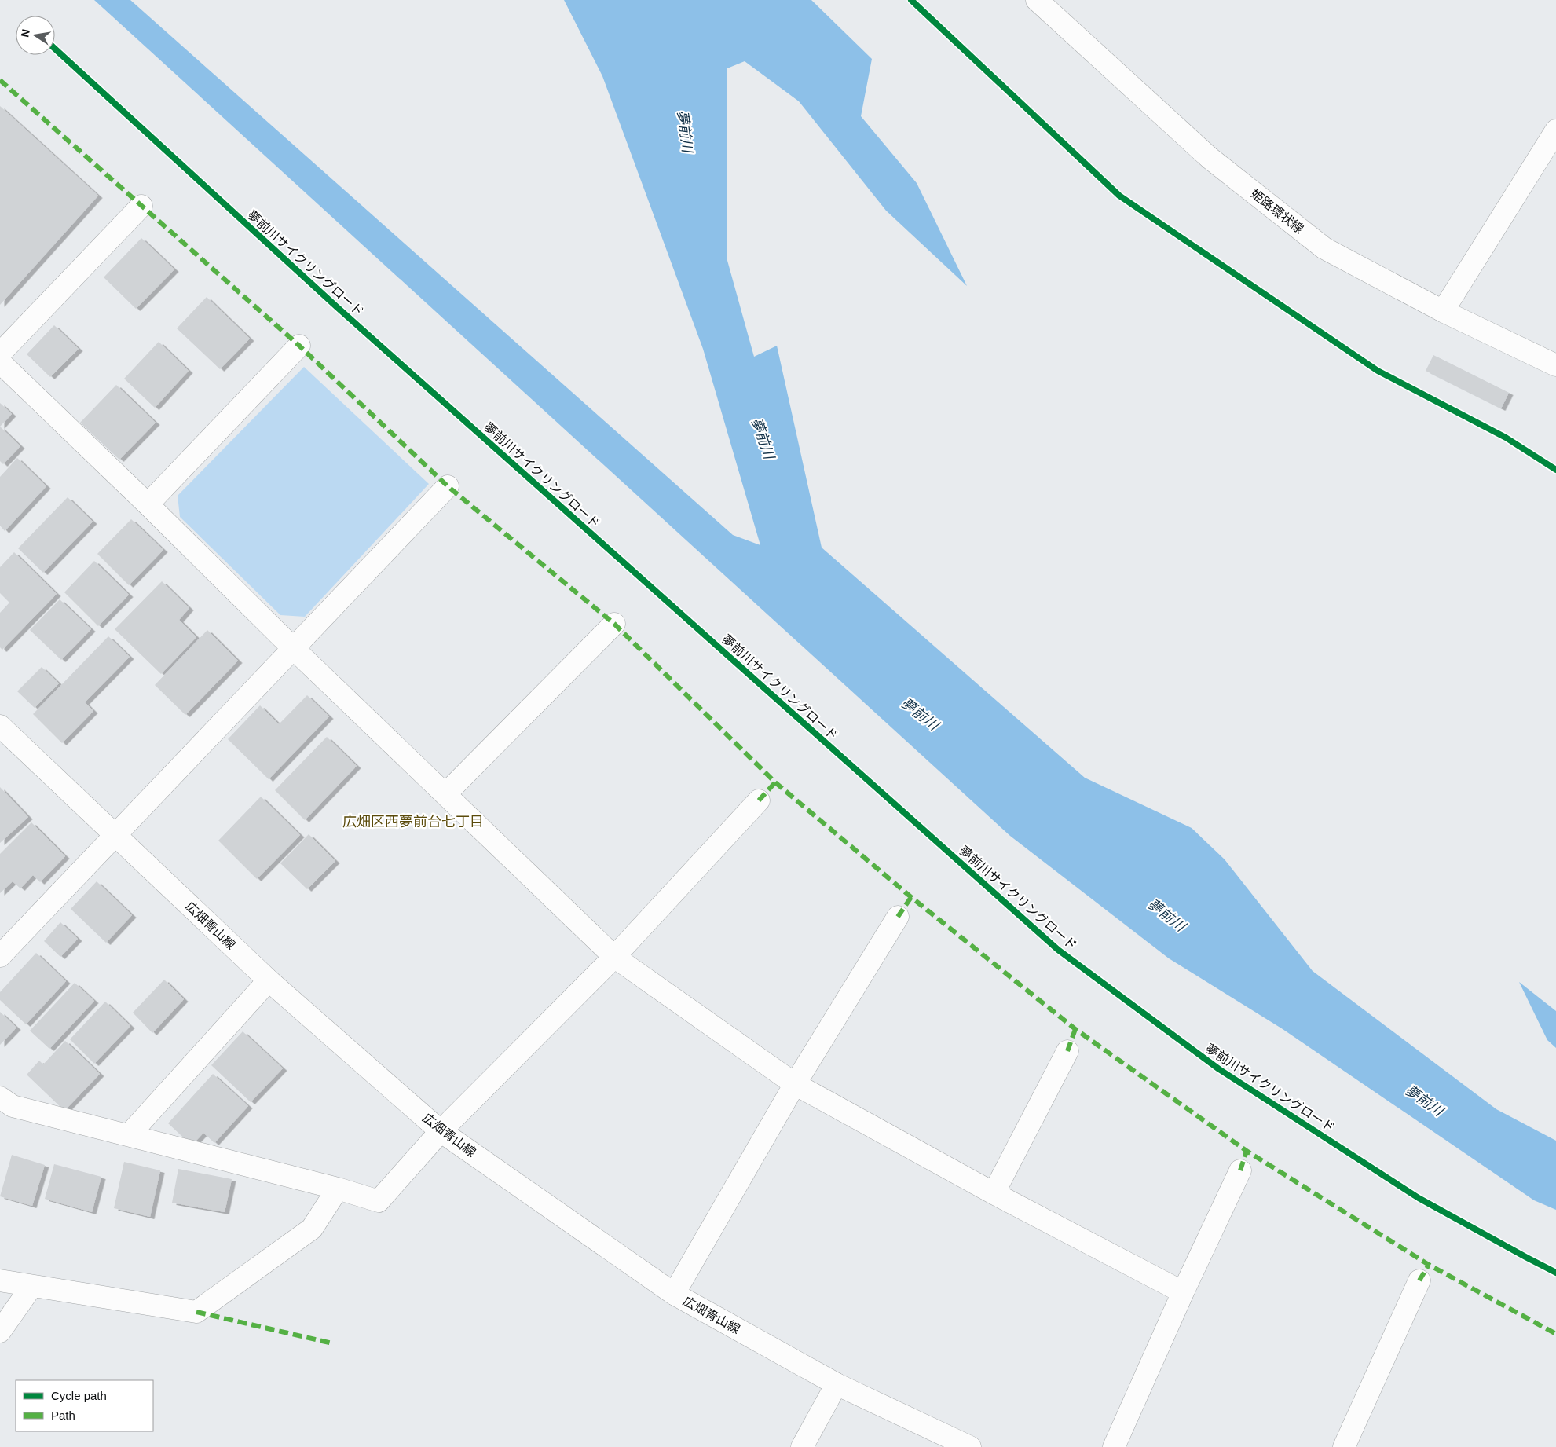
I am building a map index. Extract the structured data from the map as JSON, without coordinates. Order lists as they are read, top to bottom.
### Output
{
  "streets": {
    "street": ["姫路環状線", "広畑青山線"],
    "cycle path": ["夢前川サイクリングロード"]
  },
  "districts": ["広畑区西夢前台七丁目"],
  "water": ["夢前川"],
  "legend": ["Cycle path", "Path"],
  "north": "left"
}
